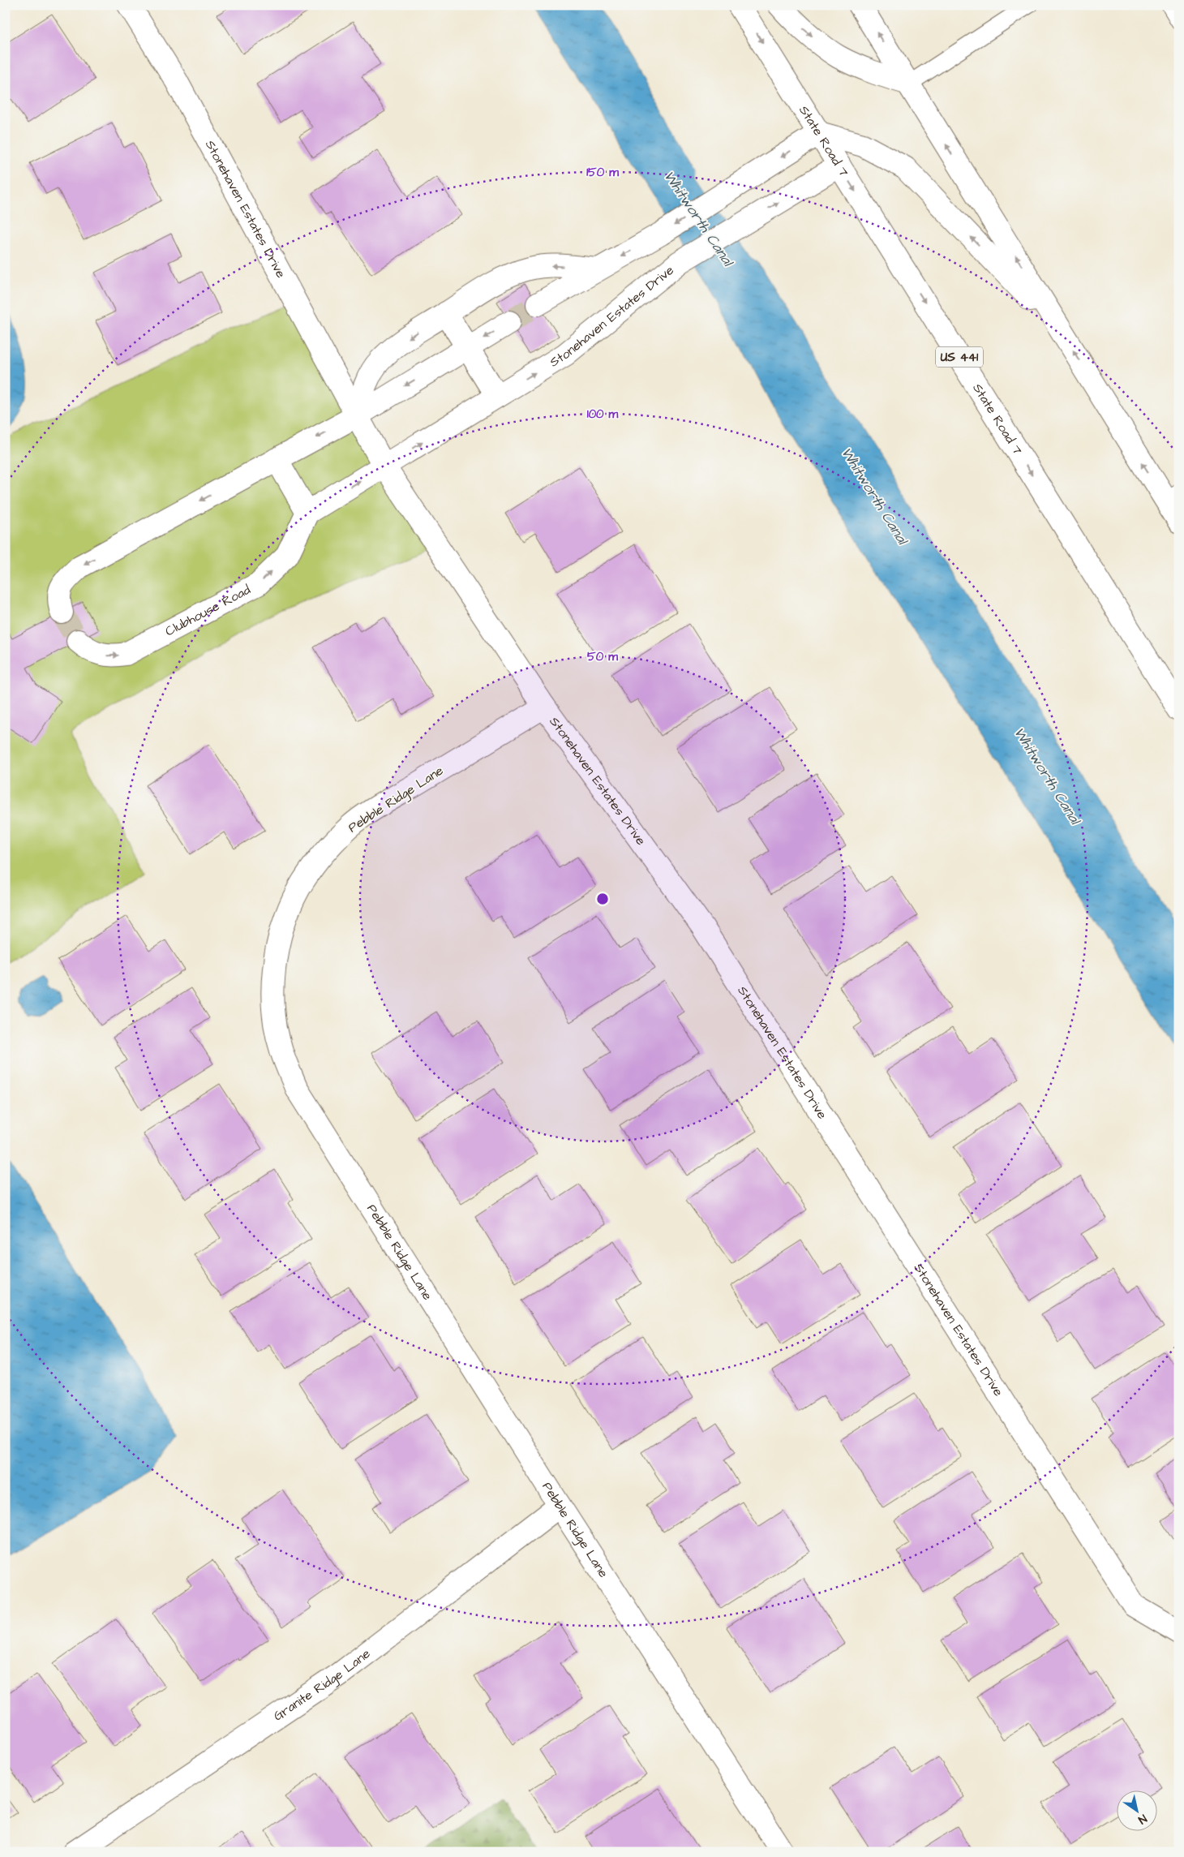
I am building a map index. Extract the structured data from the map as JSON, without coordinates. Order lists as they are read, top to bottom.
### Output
{
  "streets": {
    "street": [
      "State Road 7",
      "Stonehaven Estates Drive",
      "US 441",
      "Clubhouse Road",
      "Pebble Ridge Lane",
      "Granite Ridge Lane"
    ]
  },
  "crossings": [
    ["State Road 7", "Stonehaven Estates Drive"],
    ["Stonehaven Estates Drive", "Pebble Ridge Lane"],
    ["Pebble Ridge Lane", "Granite Ridge Lane"]
  ],
  "one_way": ["Clubhouse Road"],
  "water": ["Whitworth Canal"],
  "north": "bottom right",
  "rings": ["150 m", "100 m", "50 m"]
}
